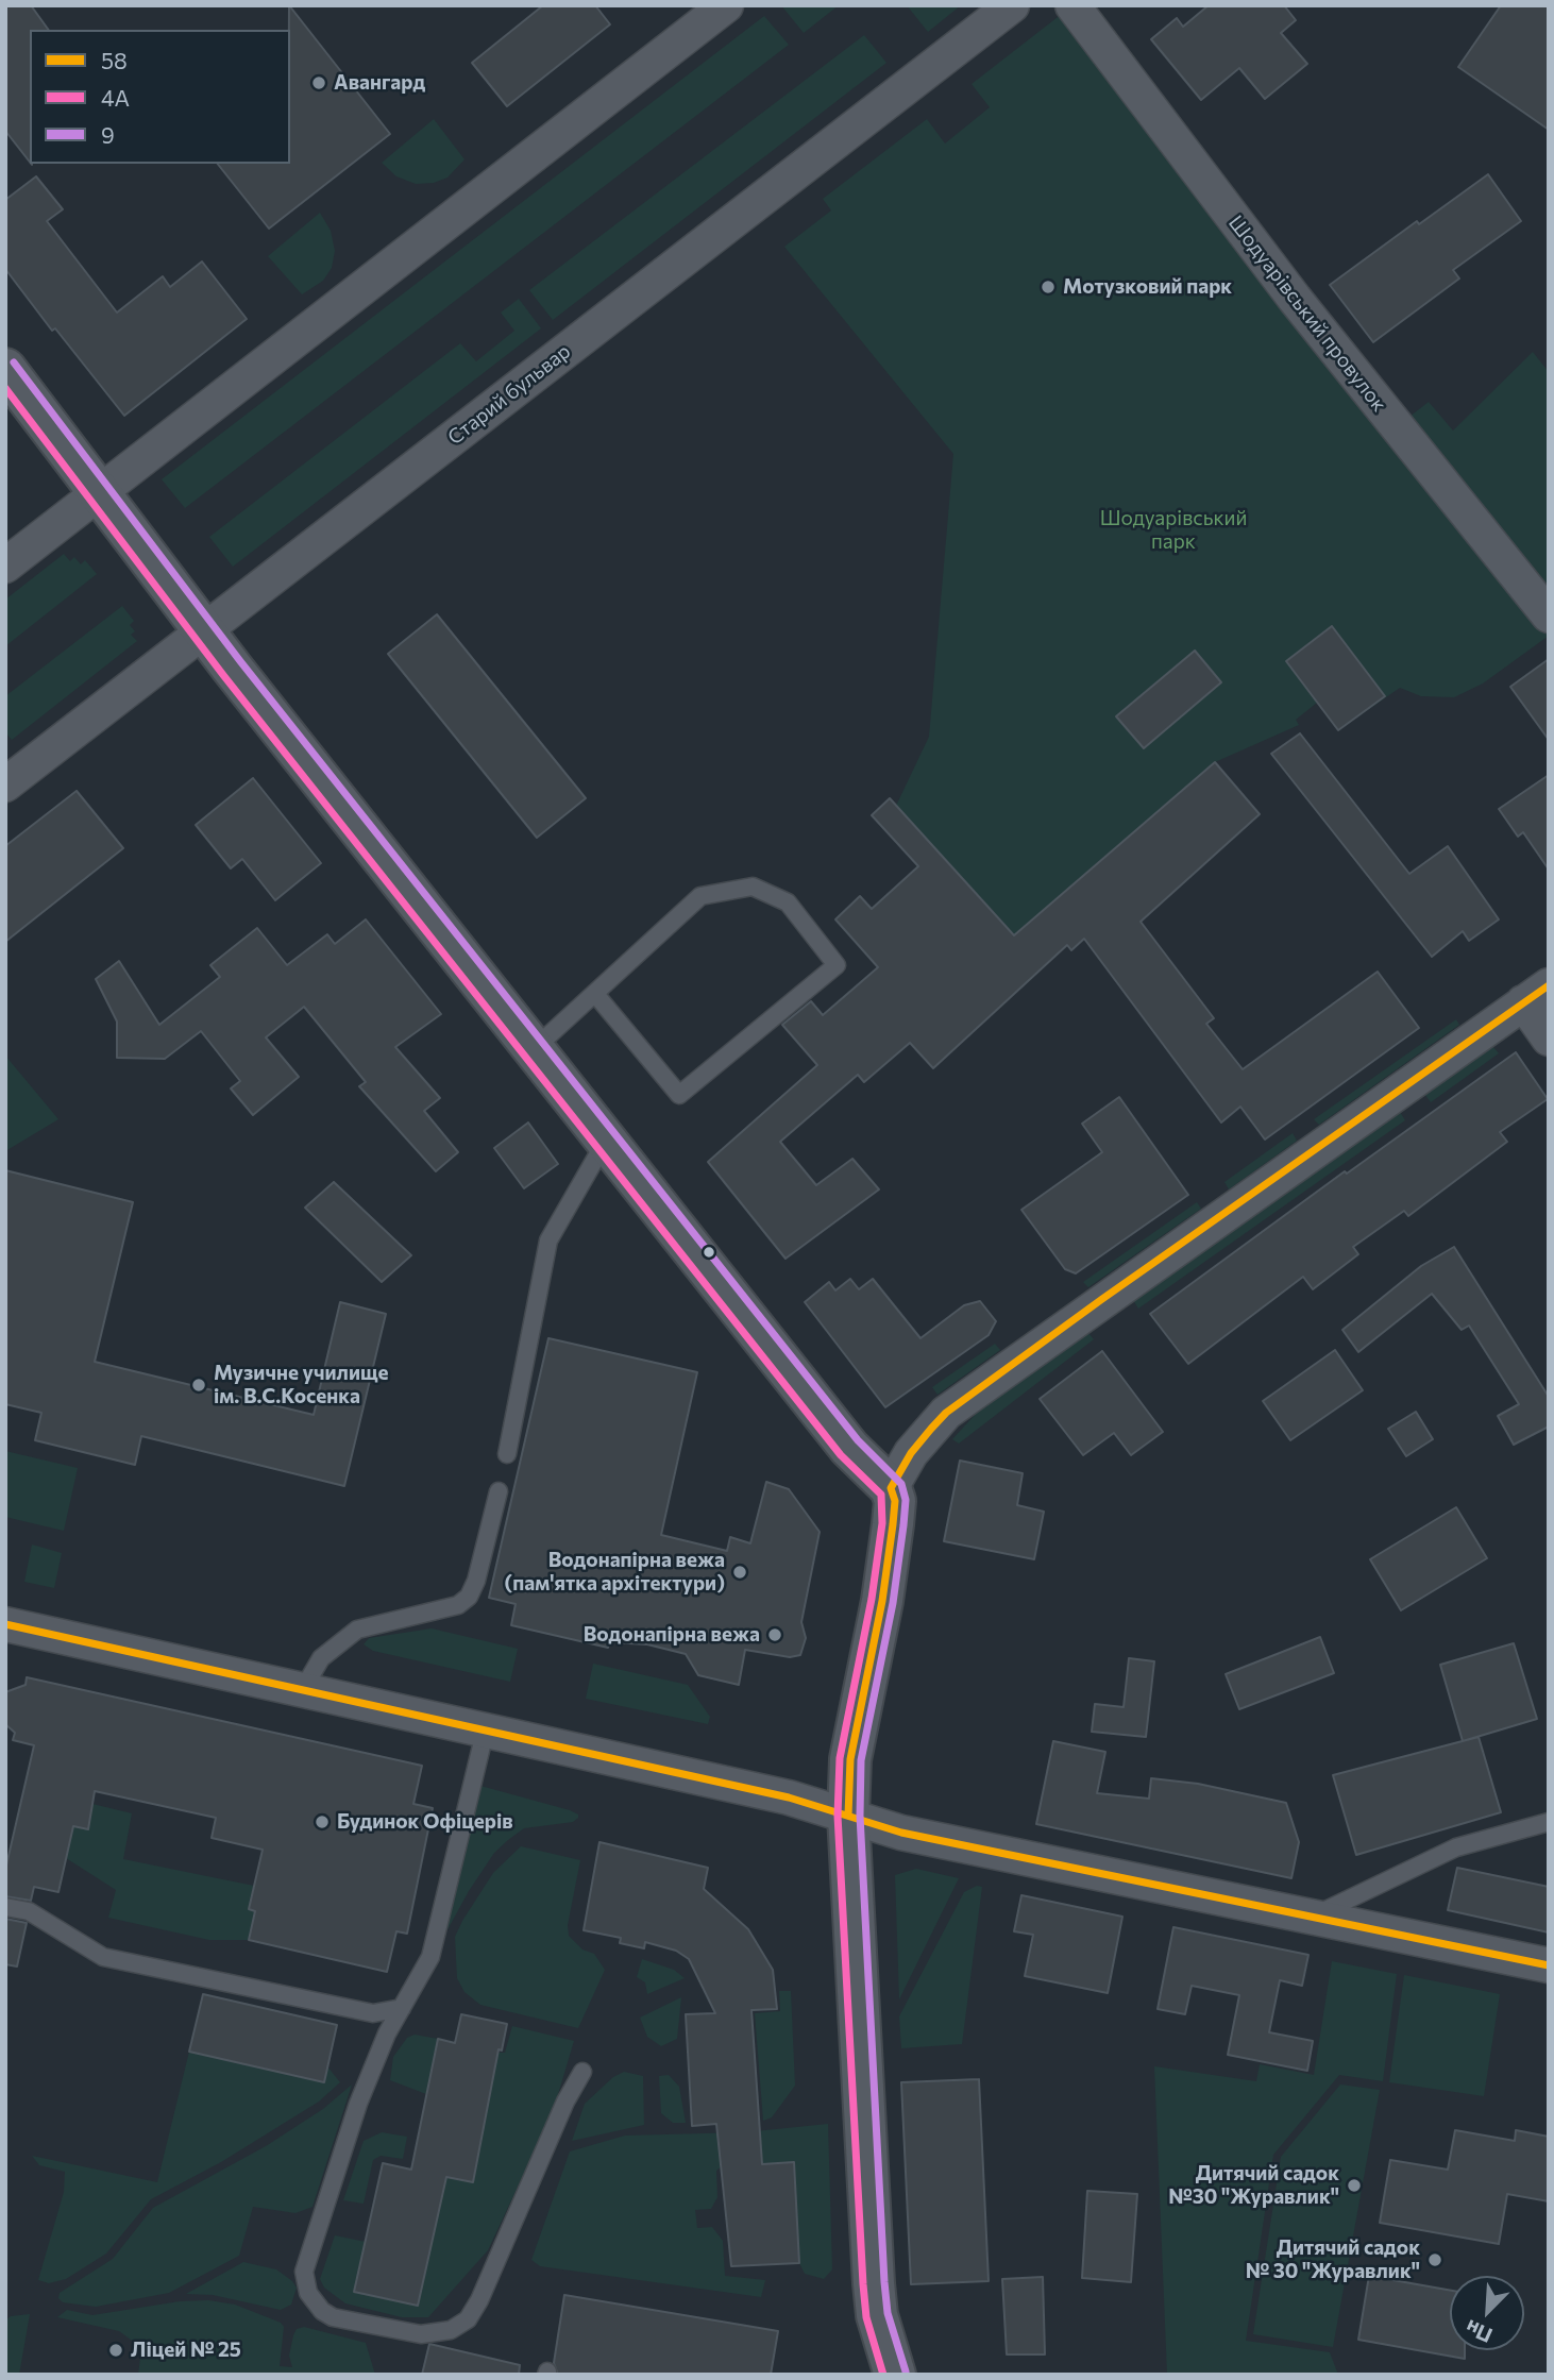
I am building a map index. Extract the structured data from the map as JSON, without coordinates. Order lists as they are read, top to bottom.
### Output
{
  "streets": {
    "street": ["Шодуарівський провулок", "Старий бульвар"]
  },
  "parks": ["Шодуарівський парк"],
  "places": [
    "Авангард",
    "Мотузковий парк",
    "Музичне училище ім. В.С.Косенка",
    "Водонапірна вежа (пам'ятка архітектури)",
    "Водонапірна вежа",
    "Будинок Офіцерів",
    "Дитячий садок №30 \"Журавлик\"",
    "Дитячий садок № 30 \"Журавлик\"",
    "Ліцей № 25"
  ],
  "lines": ["transit line 9", "transit line 4А", "transit line 58"],
  "legend": ["58", "4А", "9"],
  "north": "bottom left"
}
